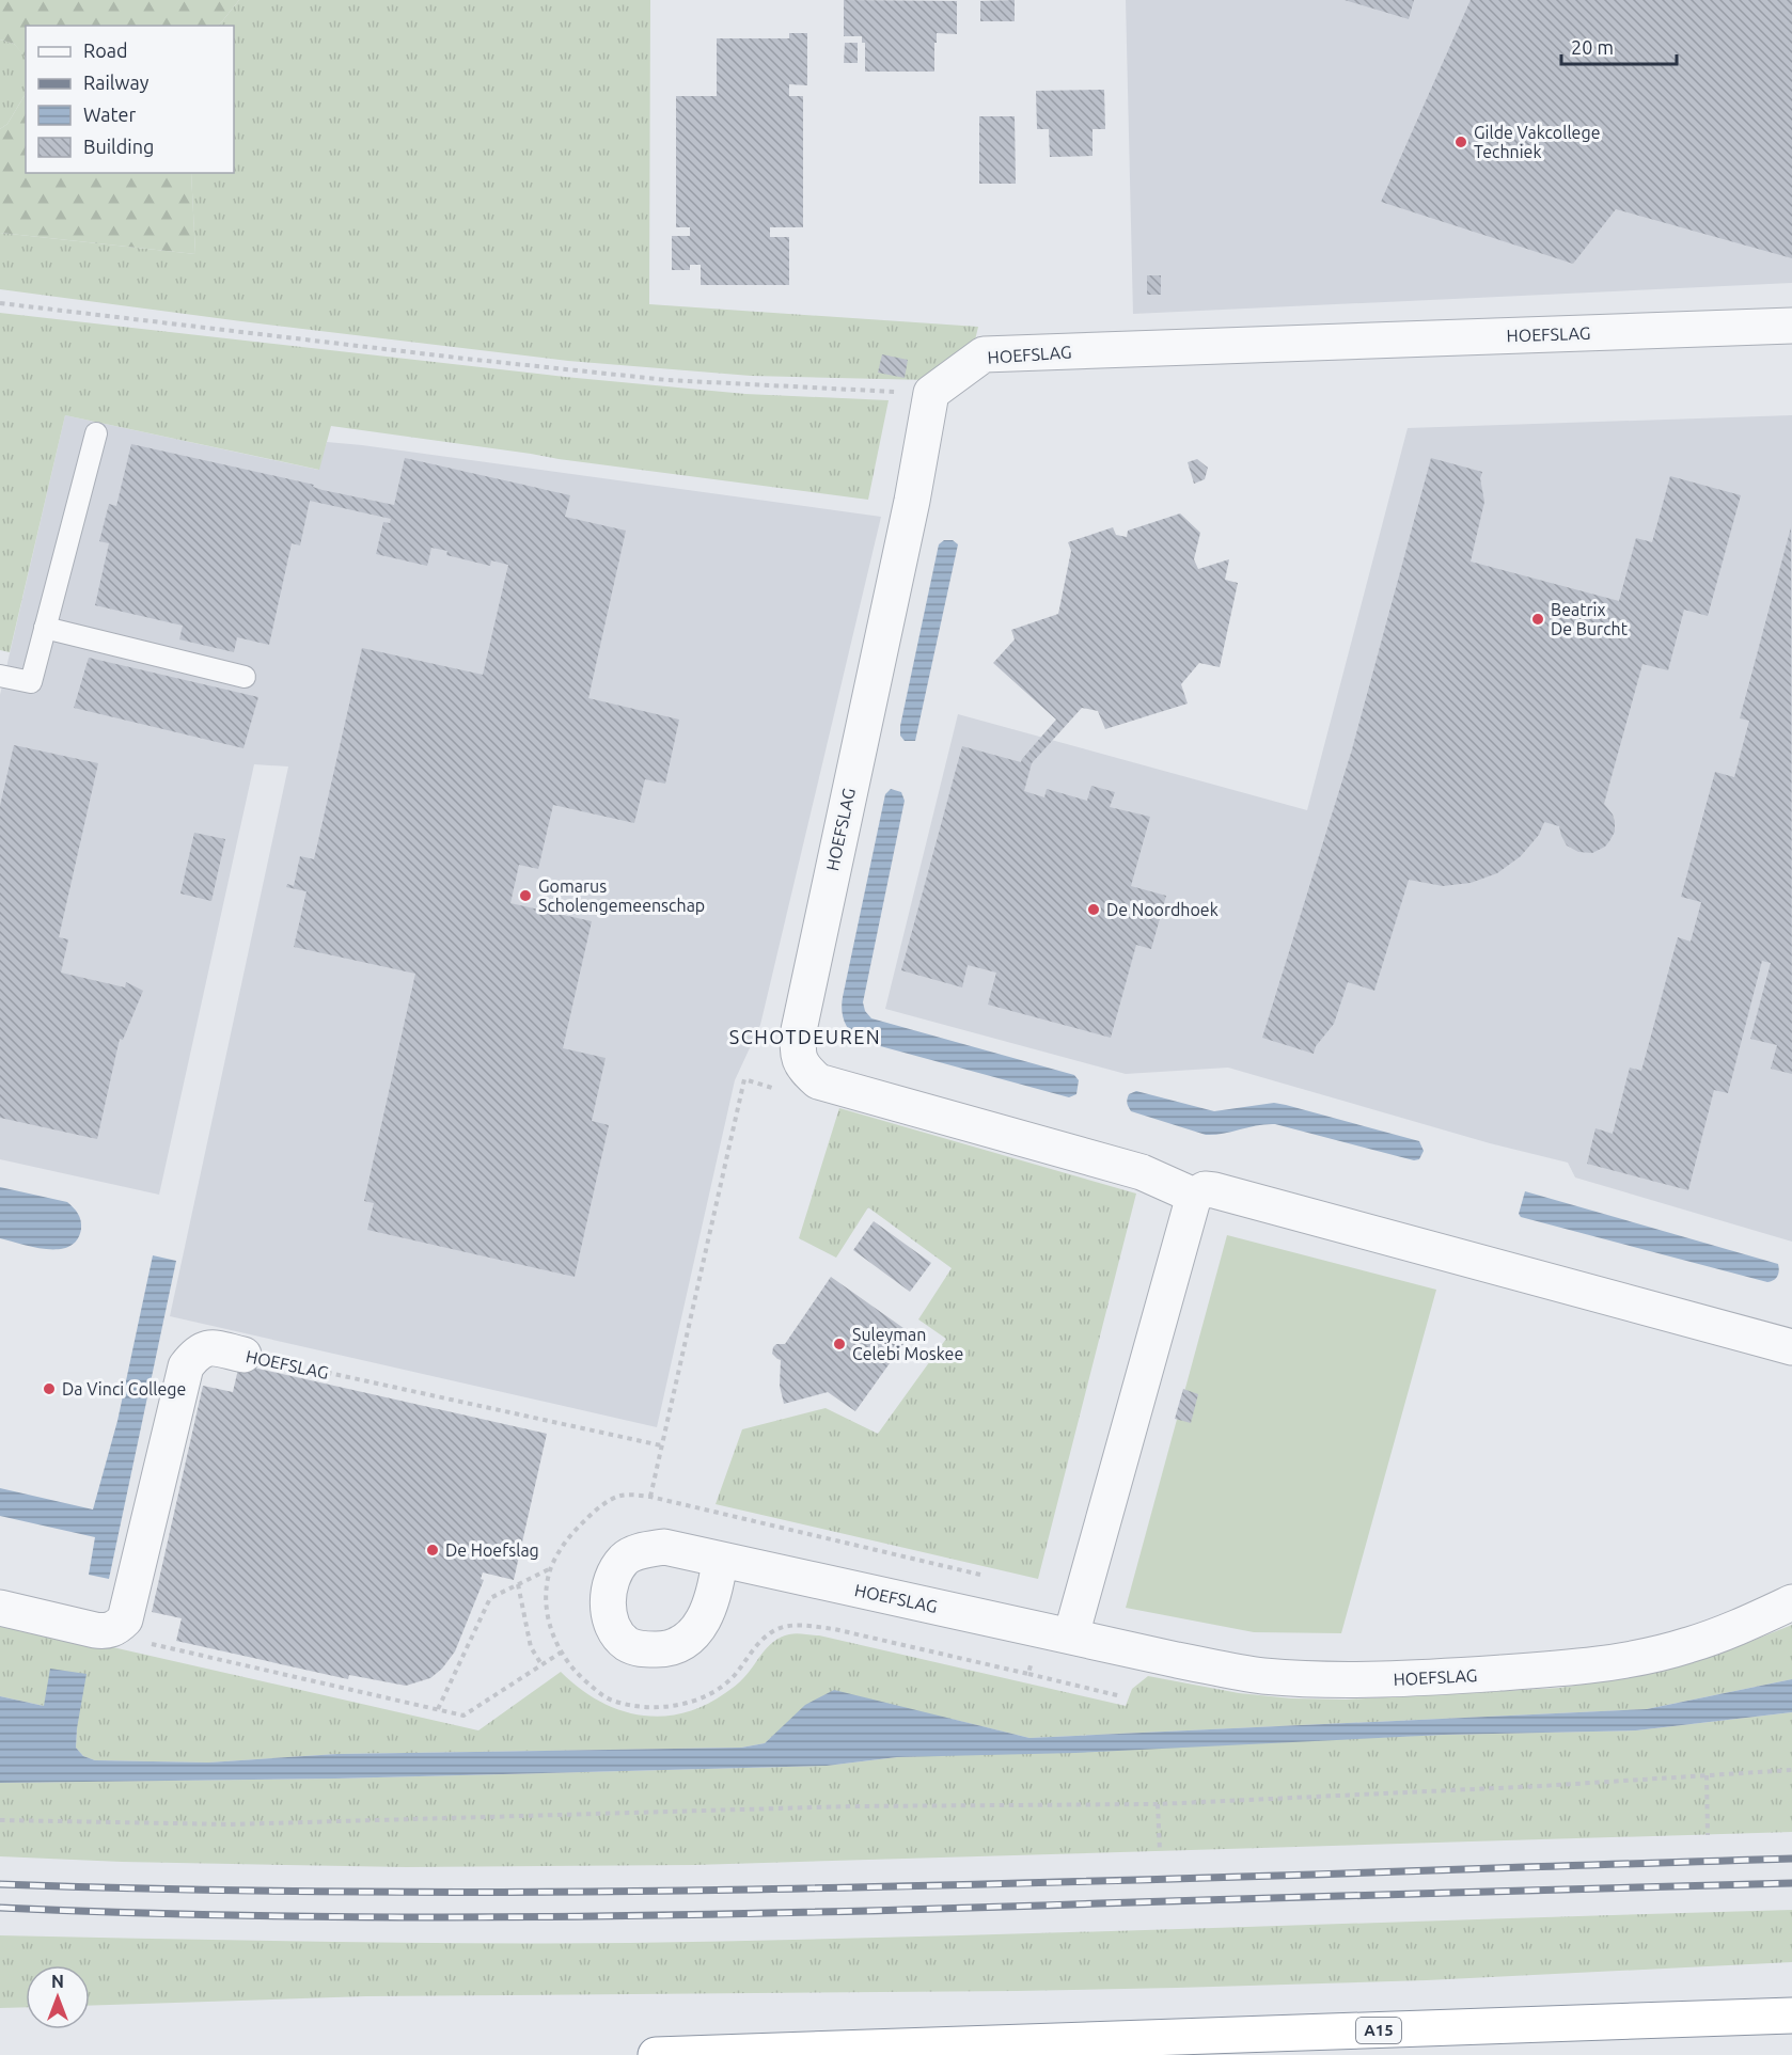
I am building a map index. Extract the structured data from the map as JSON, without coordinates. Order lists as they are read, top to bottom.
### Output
{
  "streets": {
    "highway": ["A15"],
    "street": ["HOEFSLAG"]
  },
  "districts": ["SCHOTDEUREN"],
  "places": [
    "Gilde Vakcollege Techniek",
    "Beatrix De Burcht",
    "Gomarus Scholengemeenschap",
    "De Noordhoek",
    "Suleyman Celebi Moskee",
    "Da Vinci College",
    "De Hoefslag"
  ],
  "legend": [
    "Road",
    "Railway",
    "Water",
    "Building"
  ],
  "scale_bar": "20 m",
  "north": "top"
}
